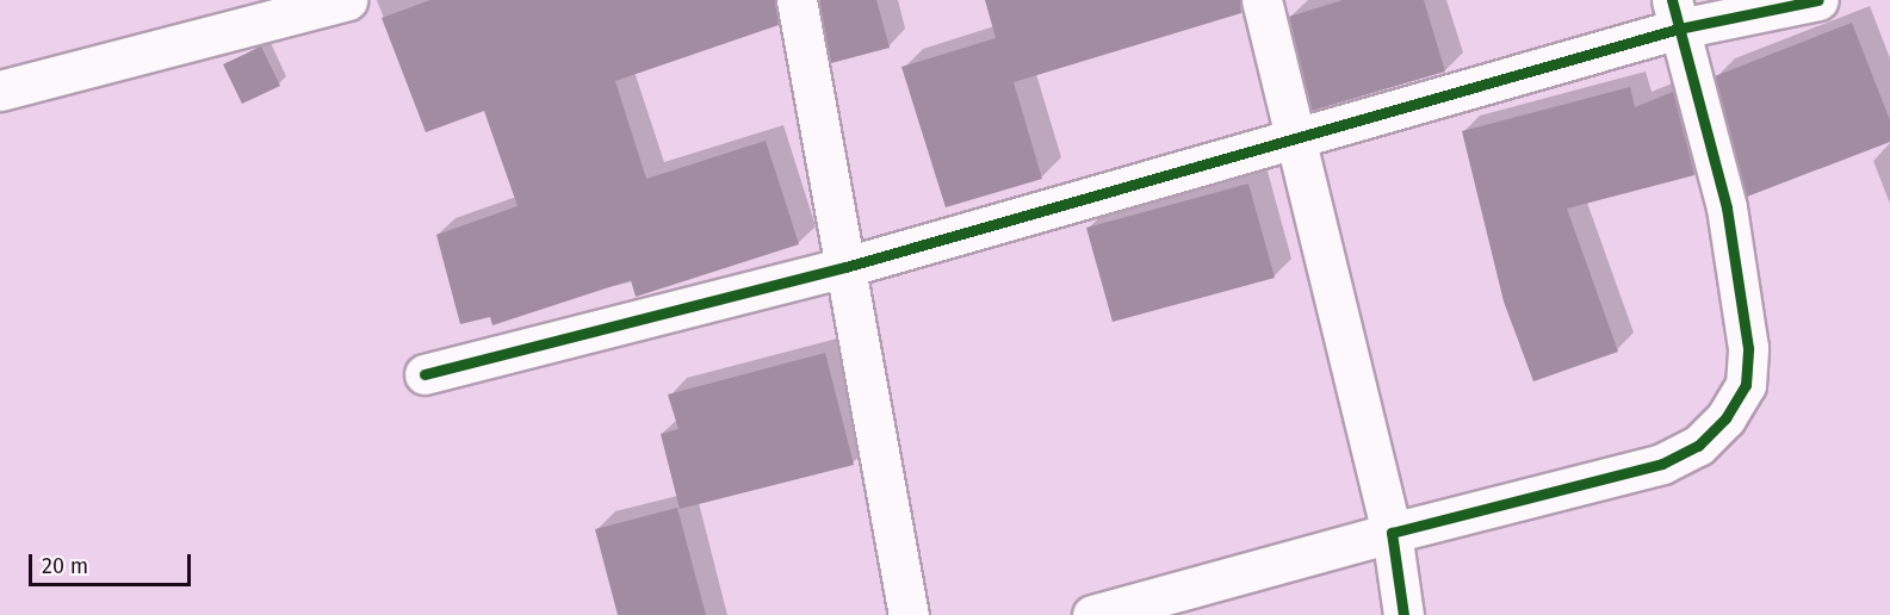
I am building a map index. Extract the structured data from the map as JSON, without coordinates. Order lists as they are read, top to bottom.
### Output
{
  "scale_bar": "20 m"
}
